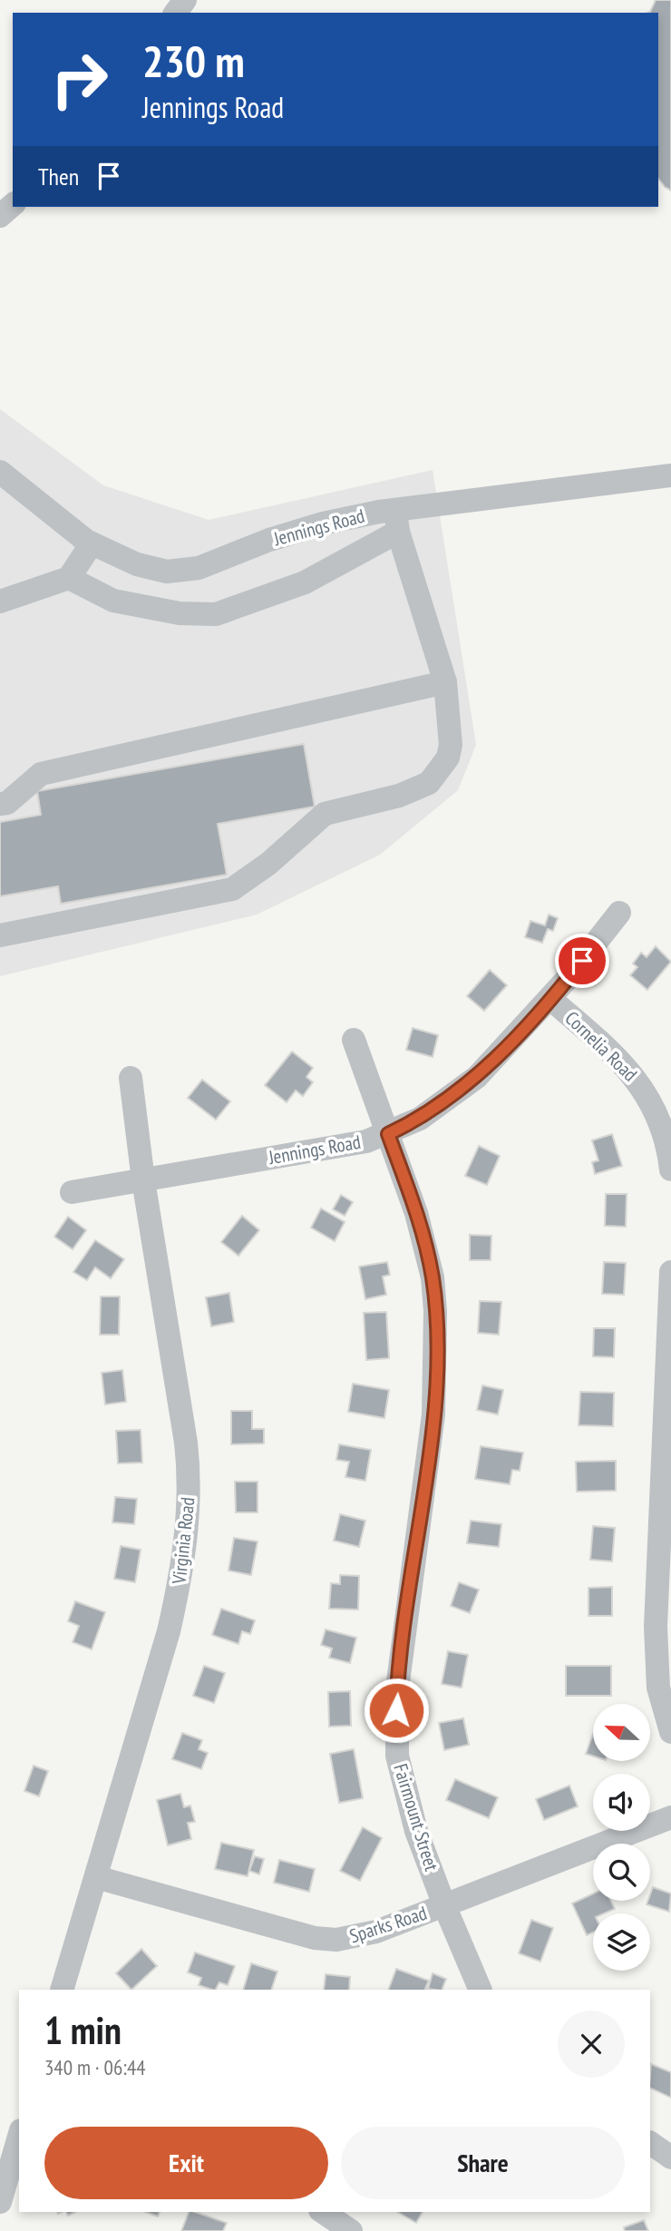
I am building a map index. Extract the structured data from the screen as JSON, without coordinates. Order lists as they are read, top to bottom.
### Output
{
  "streets": {
    "street": [
      "Jennings Road",
      "Cornelia Road",
      "Virginia Road",
      "Fairmount Street",
      "Sparks Road"
    ]
  },
  "crossings": [
    ["Jennings Road", "Cornelia Road"],
    ["Jennings Road", "Virginia Road"],
    ["Jennings Road", "Fairmount Street"],
    ["Virginia Road", "Sparks Road"],
    ["Fairmount Street", "Sparks Road"]
  ],
  "north": "left",
  "page": {
    "turn": ["230 m", "Jennings Road"],
    "then": "Then",
    "heading": ["1 min", "340 m · 06:44"],
    "buttons": ["Exit", "Share"]
  }
}
